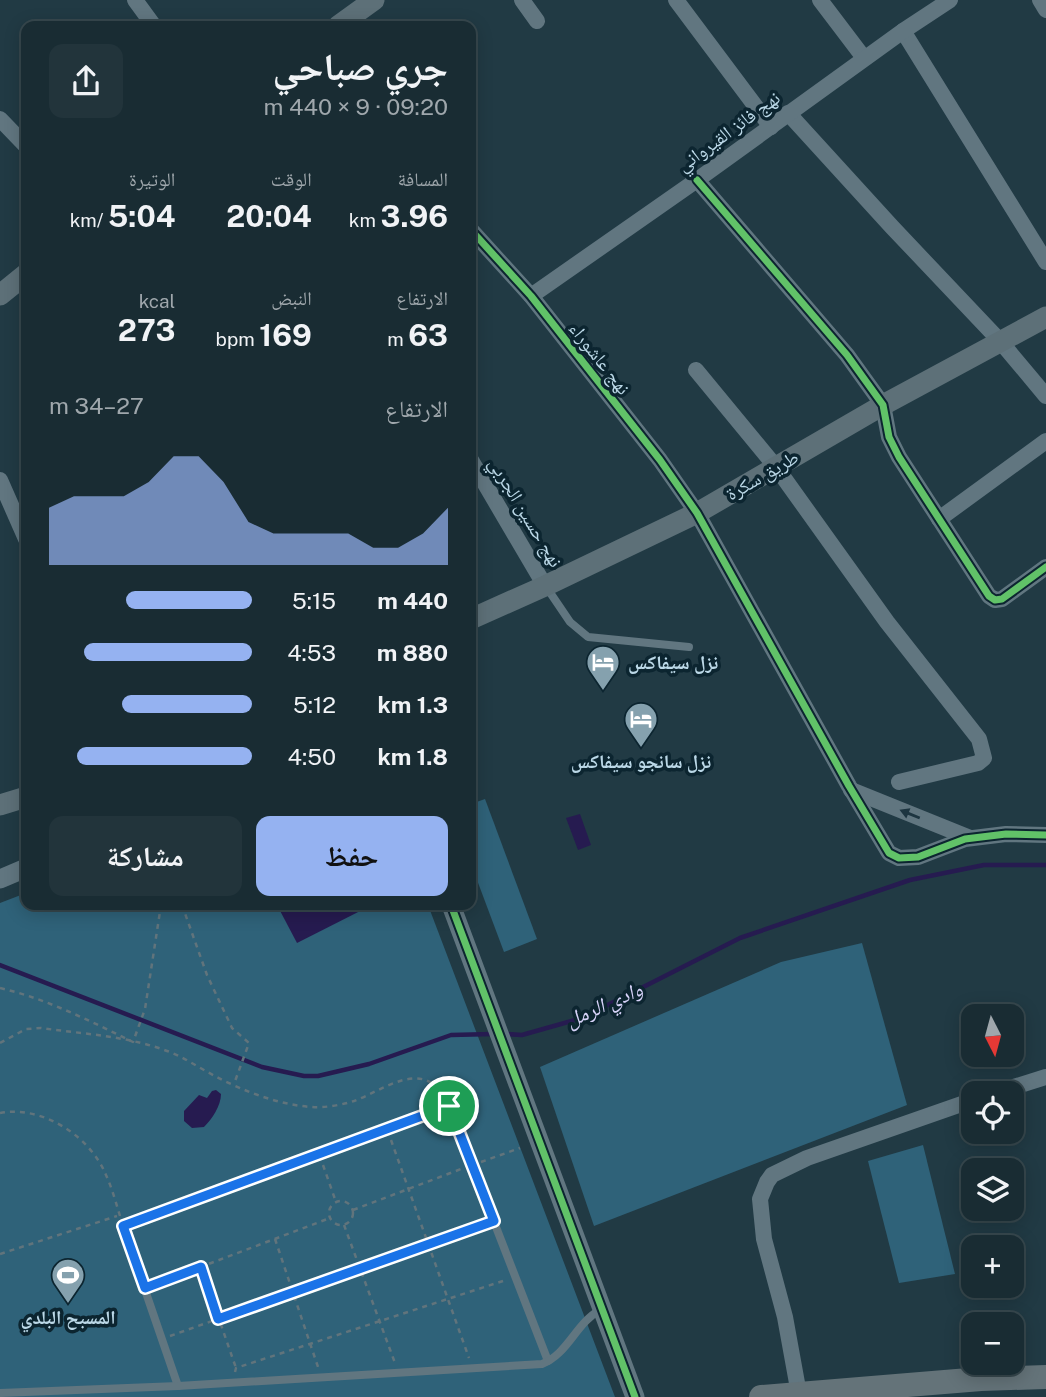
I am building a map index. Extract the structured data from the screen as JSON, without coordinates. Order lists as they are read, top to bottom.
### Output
{
  "streets": {
    "main road": ["طريق سكرة"],
    "street": ["نهج فائز القيرواني", "نهج عاشوراء", "نهج حسين الجربي"]
  },
  "crossings": [
    ["نهج فائز القيرواني", "نهج عاشوراء"],
    ["نهج عاشوراء", "طريق سكرة"],
    ["طريق سكرة", "نهج حسين الجربي"]
  ],
  "water": ["وادي الرمل"],
  "places": {
    "hotel": ["نزل سيفاكس", "نزل سانجو سيفاكس"],
    "sports": ["المسبح البلدي"]
  },
  "north": "bottom",
  "page": {
    "heading": ["جري صباحي", "09:20 · 9 × 440 m"],
    "stats": [
      ["المسافة", "3.96 km"],
      ["الوقت", "20:04"],
      ["الوتيرة", "5:04 /km"],
      ["الارتفاع", "63 m"],
      ["النبض", "169 bpm"],
      ["kcal", "273"]
    ],
    "chart": ["الارتفاع", "27–34 m"],
    "list": [
      {
        "name": "440 m",
        "note": "5:15"
      },
      {
        "name": "880 m",
        "note": "4:53"
      },
      {
        "name": "1.3 km",
        "note": "5:12"
      },
      {
        "name": "1.8 km",
        "note": "4:50"
      }
    ],
    "buttons": ["حفظ", "مشاركة"],
    "map_buttons": ["+", "−"]
  }
}
